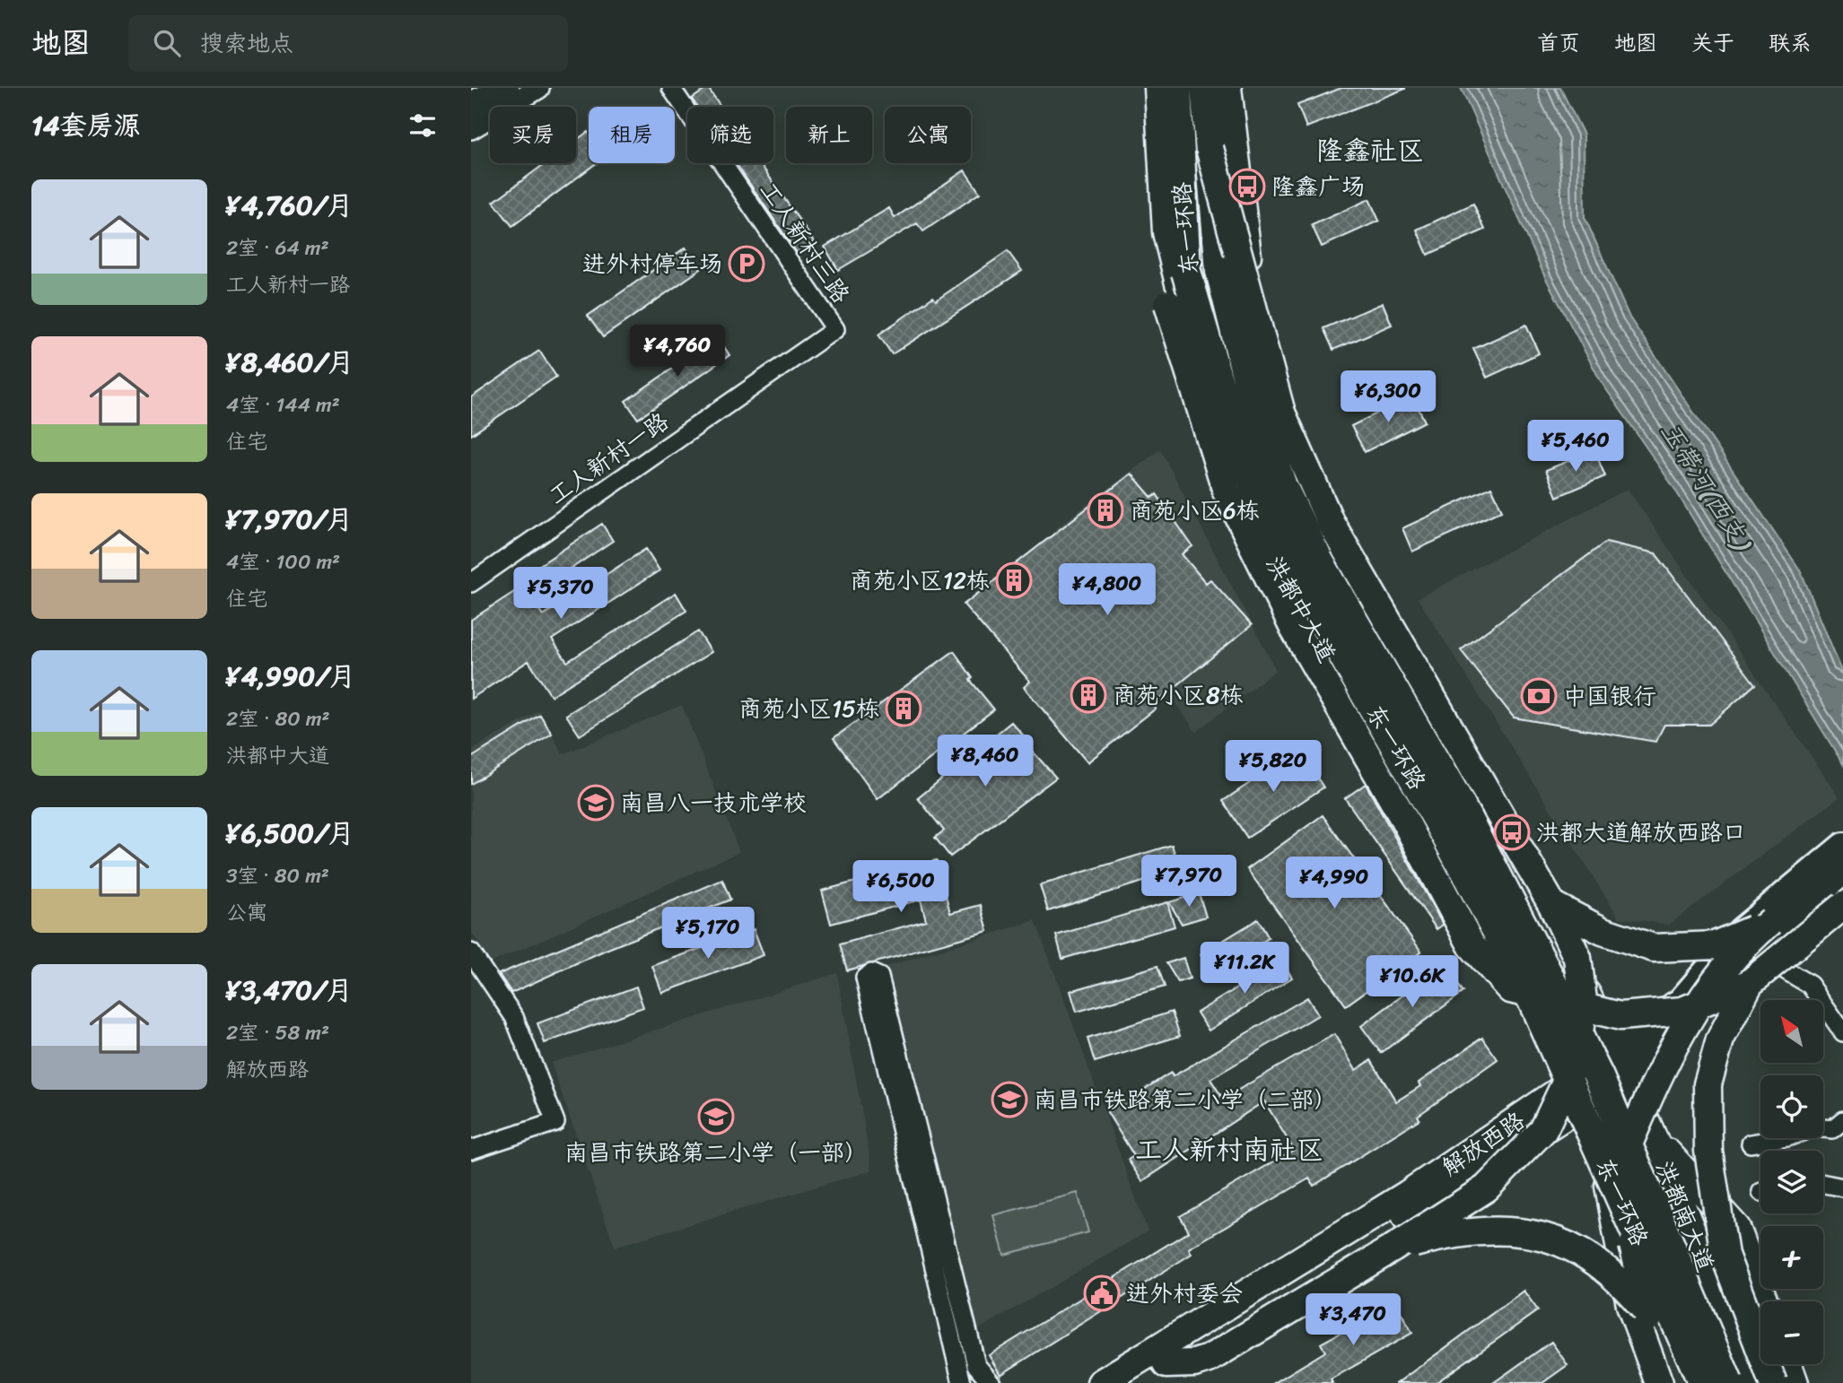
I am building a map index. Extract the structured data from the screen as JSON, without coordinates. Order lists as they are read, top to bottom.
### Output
{
  "streets": {
    "highway": ["东一环路"],
    "main road": ["洪都中大道", "解放西路", "洪都南大道"],
    "street": ["工人新村三路", "工人新村一路"]
  },
  "crossings": [
    ["工人新村三路", "工人新村一路"],
    ["洪都中大道", "解放西路"],
    ["解放西路", "洪都南大道"]
  ],
  "districts": ["隆鑫社区", "工人新村南社区"],
  "water": ["玉带河(西支)"],
  "places": {
    "bus stop": ["隆鑫广场", "洪都大道解放西路口"],
    "parking": ["进外村停车场"],
    "building": [
      "商苑小区6栋",
      "商苑小区12栋",
      "商苑小区8栋",
      "商苑小区15栋"
    ],
    "bank": ["中国银行"],
    "school or university": ["南昌八一技术学校", "南昌市铁路第二小学（二部）", "南昌市铁路第二小学（一部）"],
    "public building": ["进外村委会"]
  },
  "north": "top left",
  "page": {
    "header": "地图",
    "search": "搜索地点",
    "nav": [
      "首页",
      "地图",
      "关于",
      "联系"
    ],
    "heading": "14套房源",
    "chip": [
      "买房",
      "租房",
      "筛选",
      "新上",
      "公寓"
    ],
    "list": [
      {
        "name": "¥4,760/月",
        "note": "2室 · 64 m² · 工人新村一路"
      },
      {
        "name": "¥8,460/月",
        "note": "4室 · 144 m² · 住宅"
      },
      {
        "name": "¥7,970/月",
        "note": "4室 · 100 m² · 住宅"
      },
      {
        "name": "¥4,990/月",
        "note": "2室 · 80 m² · 洪都中大道"
      },
      {
        "name": "¥6,500/月",
        "note": "3室 · 80 m² · 公寓"
      },
      {
        "name": "¥3,470/月",
        "note": "2室 · 58 m² · 解放西路"
      }
    ],
    "price": [
      "¥4,760",
      "¥6,300",
      "¥5,460",
      "¥4,800",
      "¥5,370",
      "¥8,460",
      "¥5,820",
      "¥7,970",
      "¥4,990",
      "¥6,500",
      "¥5,170",
      "¥11.2K",
      "¥10.6K",
      "¥3,470"
    ],
    "map_buttons": ["+", "−"]
  }
}
